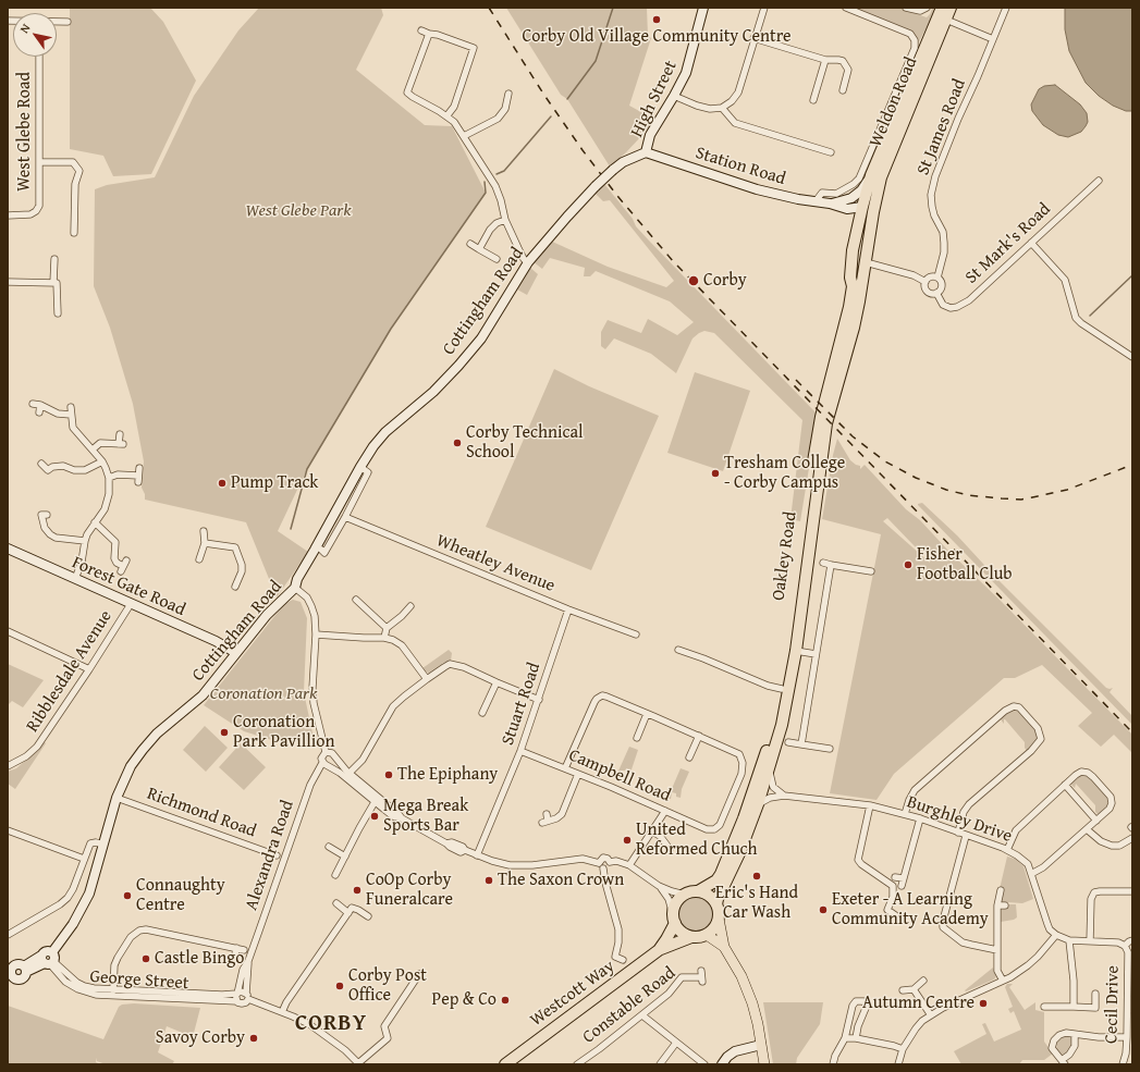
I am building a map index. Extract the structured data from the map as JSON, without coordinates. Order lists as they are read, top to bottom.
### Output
{
  "streets": {
    "highway": ["Weldon Road", "Oakley Road", "Westcott Way"],
    "street": [
      "High Street",
      "St James Road",
      "West Glebe Road",
      "Station Road",
      "St Mark's Road",
      "Cottingham Road",
      "Wheatley Avenue",
      "Forest Gate Road",
      "Ribblesdale Avenue",
      "Stuart Road",
      "Campbell Road",
      "Richmond Road",
      "Burghley Drive",
      "Alexandra Road",
      "George Street",
      "Cecil Drive",
      "Constable Road"
    ]
  },
  "crossings": [
    ["High Street", "Station Road"],
    ["High Street", "Cottingham Road"],
    ["Weldon Road", "Station Road"],
    ["Weldon Road", "Oakley Road"],
    ["St James Road", "St Mark's Road"],
    ["Station Road", "Cottingham Road"],
    ["Station Road", "Oakley Road"],
    ["Cottingham Road", "Forest Gate Road"],
    ["Cottingham Road", "Richmond Road"],
    ["Cottingham Road", "George Street"],
    ["Oakley Road", "Westcott Way"],
    ["Wheatley Avenue", "Stuart Road"],
    ["Forest Gate Road", "Ribblesdale Avenue"],
    ["Stuart Road", "Campbell Road"],
    ["Alexandra Road", "George Street"]
  ],
  "districts": ["CORBY"],
  "parks": ["West Glebe Park", "Coronation Park"],
  "places": [
    "Corby Old Village Community Centre",
    "Corby",
    "Corby Technical School",
    "Tresham College - Corby Campus",
    "Pump Track",
    "Fisher Football Club",
    "Coronation Park Pavillion",
    "The Epiphany",
    "Mega Break Sports Bar",
    "United Reformed Chuch",
    "Eric's Hand Car Wash",
    "The Saxon Crown",
    "CoOp Corby Funeralcare",
    "Connaughty Centre",
    "Exeter - A Learning Community Academy",
    "Castle Bingo",
    "Corby Post Office",
    "Pep & Co",
    "Autumn Centre",
    "Savoy Corby"
  ],
  "north": "top left"
}
